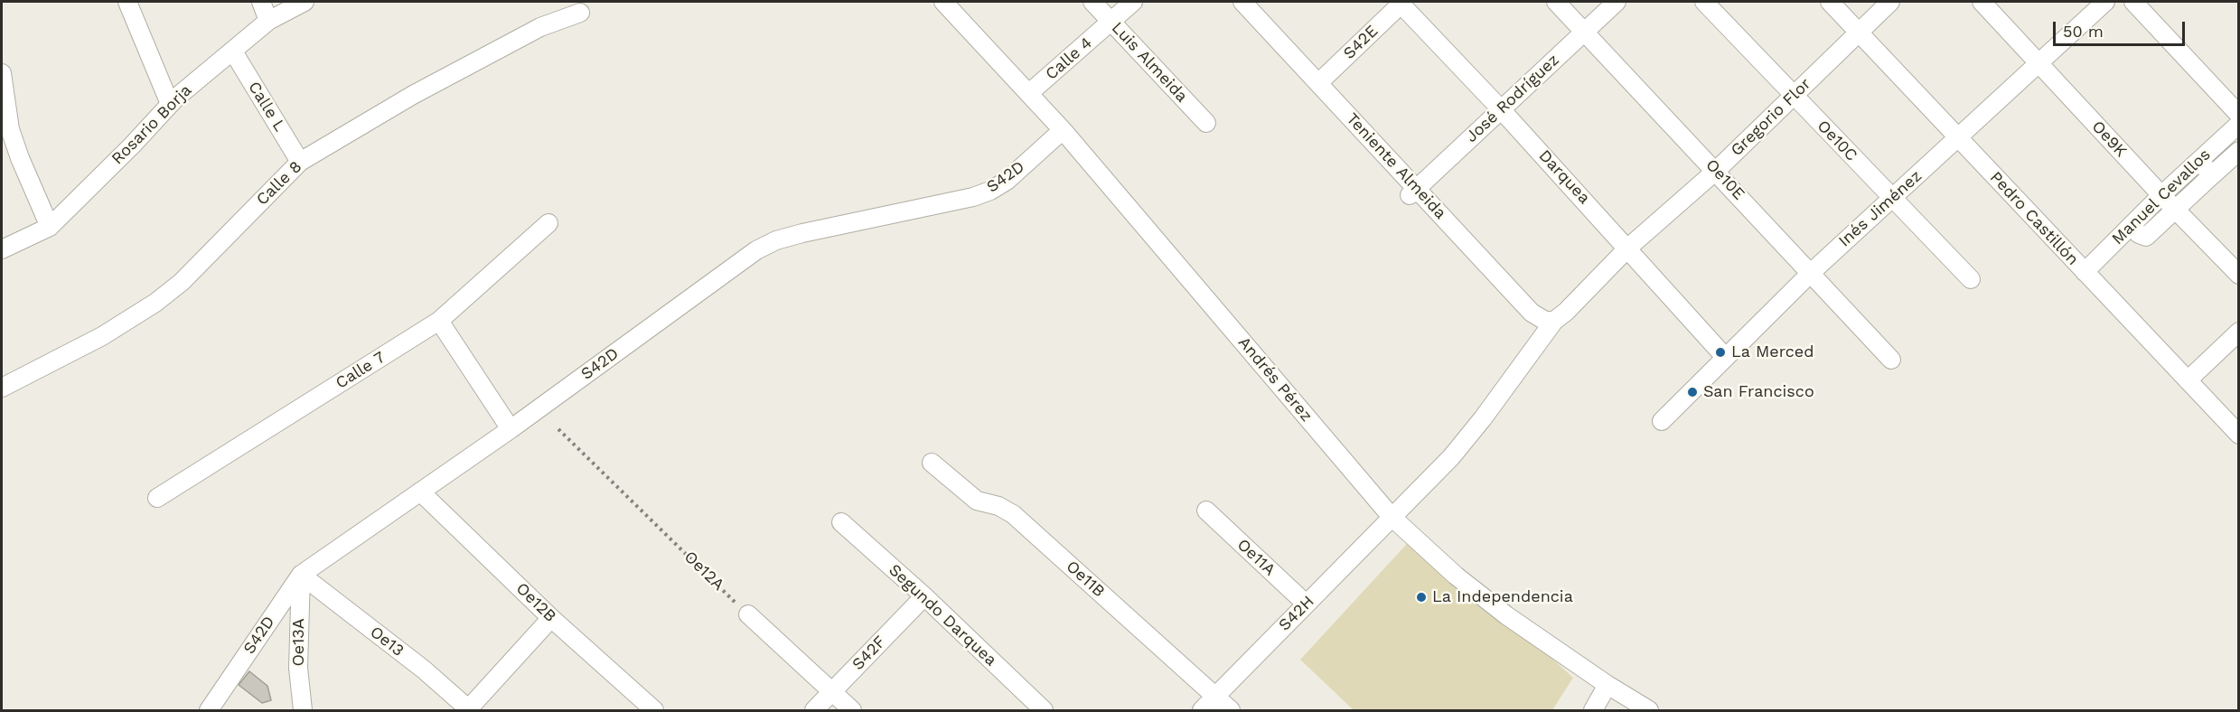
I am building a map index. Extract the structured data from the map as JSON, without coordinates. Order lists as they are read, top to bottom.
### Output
{
  "streets": {
    "street": [
      "S42E",
      "Calle 4",
      "Luis Almeida",
      "José Rodríguez",
      "Calle L",
      "Gregorio Flor",
      "Rosario Borja",
      "Oe9K",
      "Oe10C",
      "Teniente Almeida",
      "S42D",
      "Darquea",
      "Oe10E",
      "Calle 8",
      "Manuel Cevallos",
      "Inés Jiménez",
      "Pedro Castillón",
      "Calle 7",
      "Andrés Pérez",
      "Oe11A",
      "Oe11B",
      "Oe12B",
      "S42H",
      "Segundo Darquea",
      "Oe13",
      "Oe13A",
      "S42F"
    ],
    "path": ["Oe12A"]
  },
  "crossings": [
    ["S42E", "Teniente Almeida"],
    ["S42E", "Darquea"],
    ["Calle 4", "Luis Almeida"],
    ["Calle 4", "Andrés Pérez"],
    ["José Rodríguez", "Teniente Almeida"],
    ["José Rodríguez", "Darquea"],
    ["José Rodríguez", "Oe10E"],
    ["Calle L", "Rosario Borja"],
    ["Calle L", "Calle 8"],
    ["Gregorio Flor", "Oe10C"],
    ["Gregorio Flor", "Teniente Almeida"],
    ["Gregorio Flor", "Darquea"],
    ["Gregorio Flor", "Oe10E"],
    ["Gregorio Flor", "Pedro Castillón"],
    ["Gregorio Flor", "S42H"],
    ["Oe9K", "Manuel Cevallos"],
    ["Oe9K", "Inés Jiménez"],
    ["Oe10C", "Inés Jiménez"],
    ["Teniente Almeida", "S42H"],
    ["S42D", "Andrés Pérez"],
    ["S42D", "Oe12B"],
    ["S42D", "Oe13"],
    ["S42D", "Oe13A"],
    ["Darquea", "Inés Jiménez"],
    ["Oe10E", "Inés Jiménez"],
    ["Manuel Cevallos", "Pedro Castillón"],
    ["Inés Jiménez", "Pedro Castillón"],
    ["Andrés Pérez", "S42H"],
    ["Oe11A", "S42H"],
    ["Oe11B", "S42H"],
    ["Segundo Darquea", "S42F"],
    ["Oe13", "Oe13A"]
  ],
  "places": ["La Merced", "San Francisco", "La Independencia"],
  "scale_bar": "50 m"
}
